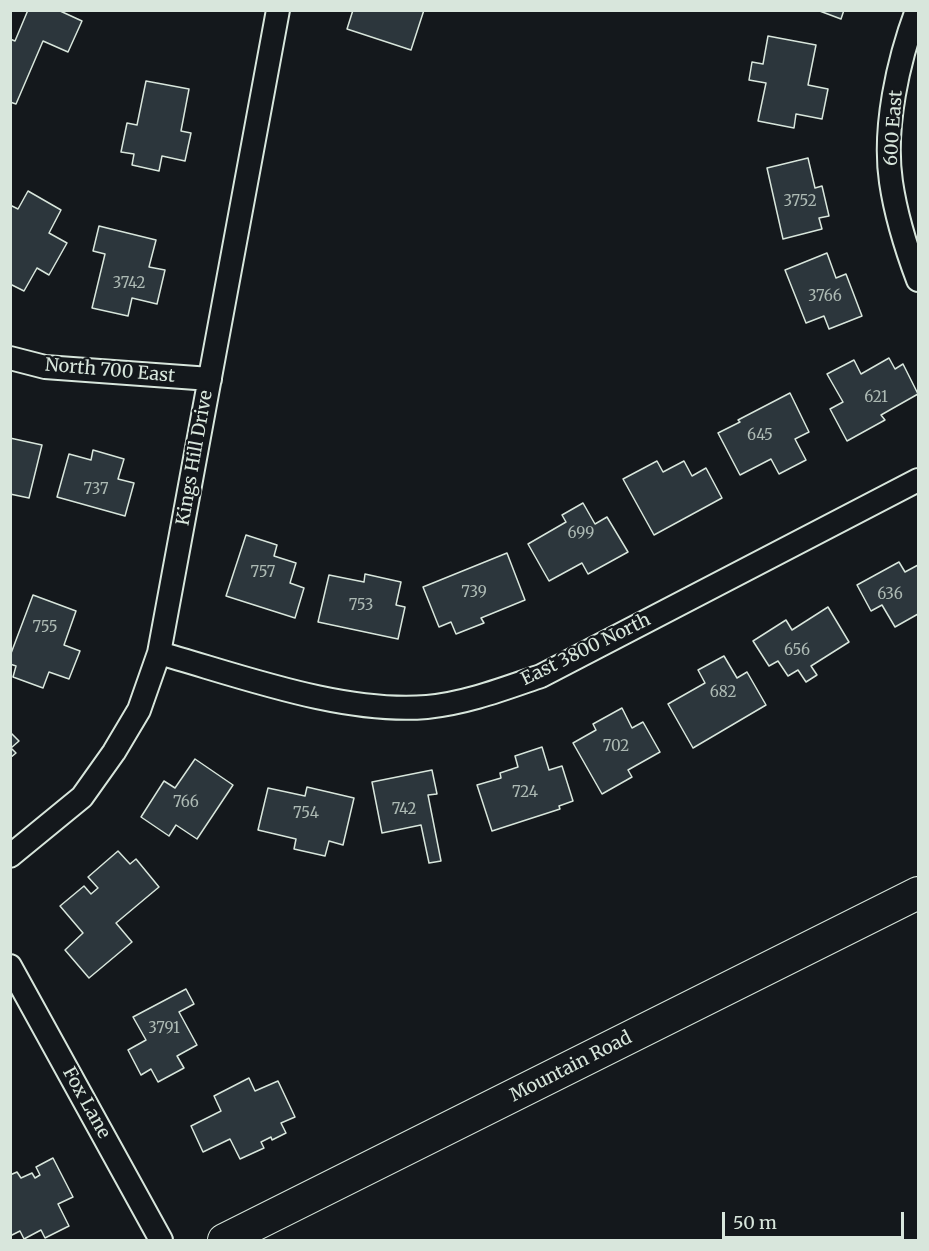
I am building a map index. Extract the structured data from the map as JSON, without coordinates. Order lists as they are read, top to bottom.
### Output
{
  "streets": {
    "street": [
      "600 East",
      "North 700 East",
      "Kings Hill Drive",
      "East 3800 North",
      "Mountain Road",
      "Fox Lane"
    ]
  },
  "crossings": [
    ["North 700 East", "Kings Hill Drive"],
    ["Kings Hill Drive", "East 3800 North"]
  ],
  "house_numbers": [
    "3752",
    "3742",
    "3766",
    "621",
    "645",
    "737",
    "699",
    "757",
    "739",
    "636",
    "753",
    "755",
    "656",
    "682",
    "702",
    "724",
    "766",
    "742",
    "754",
    "3791"
  ],
  "scale_bar": "50 m"
}
